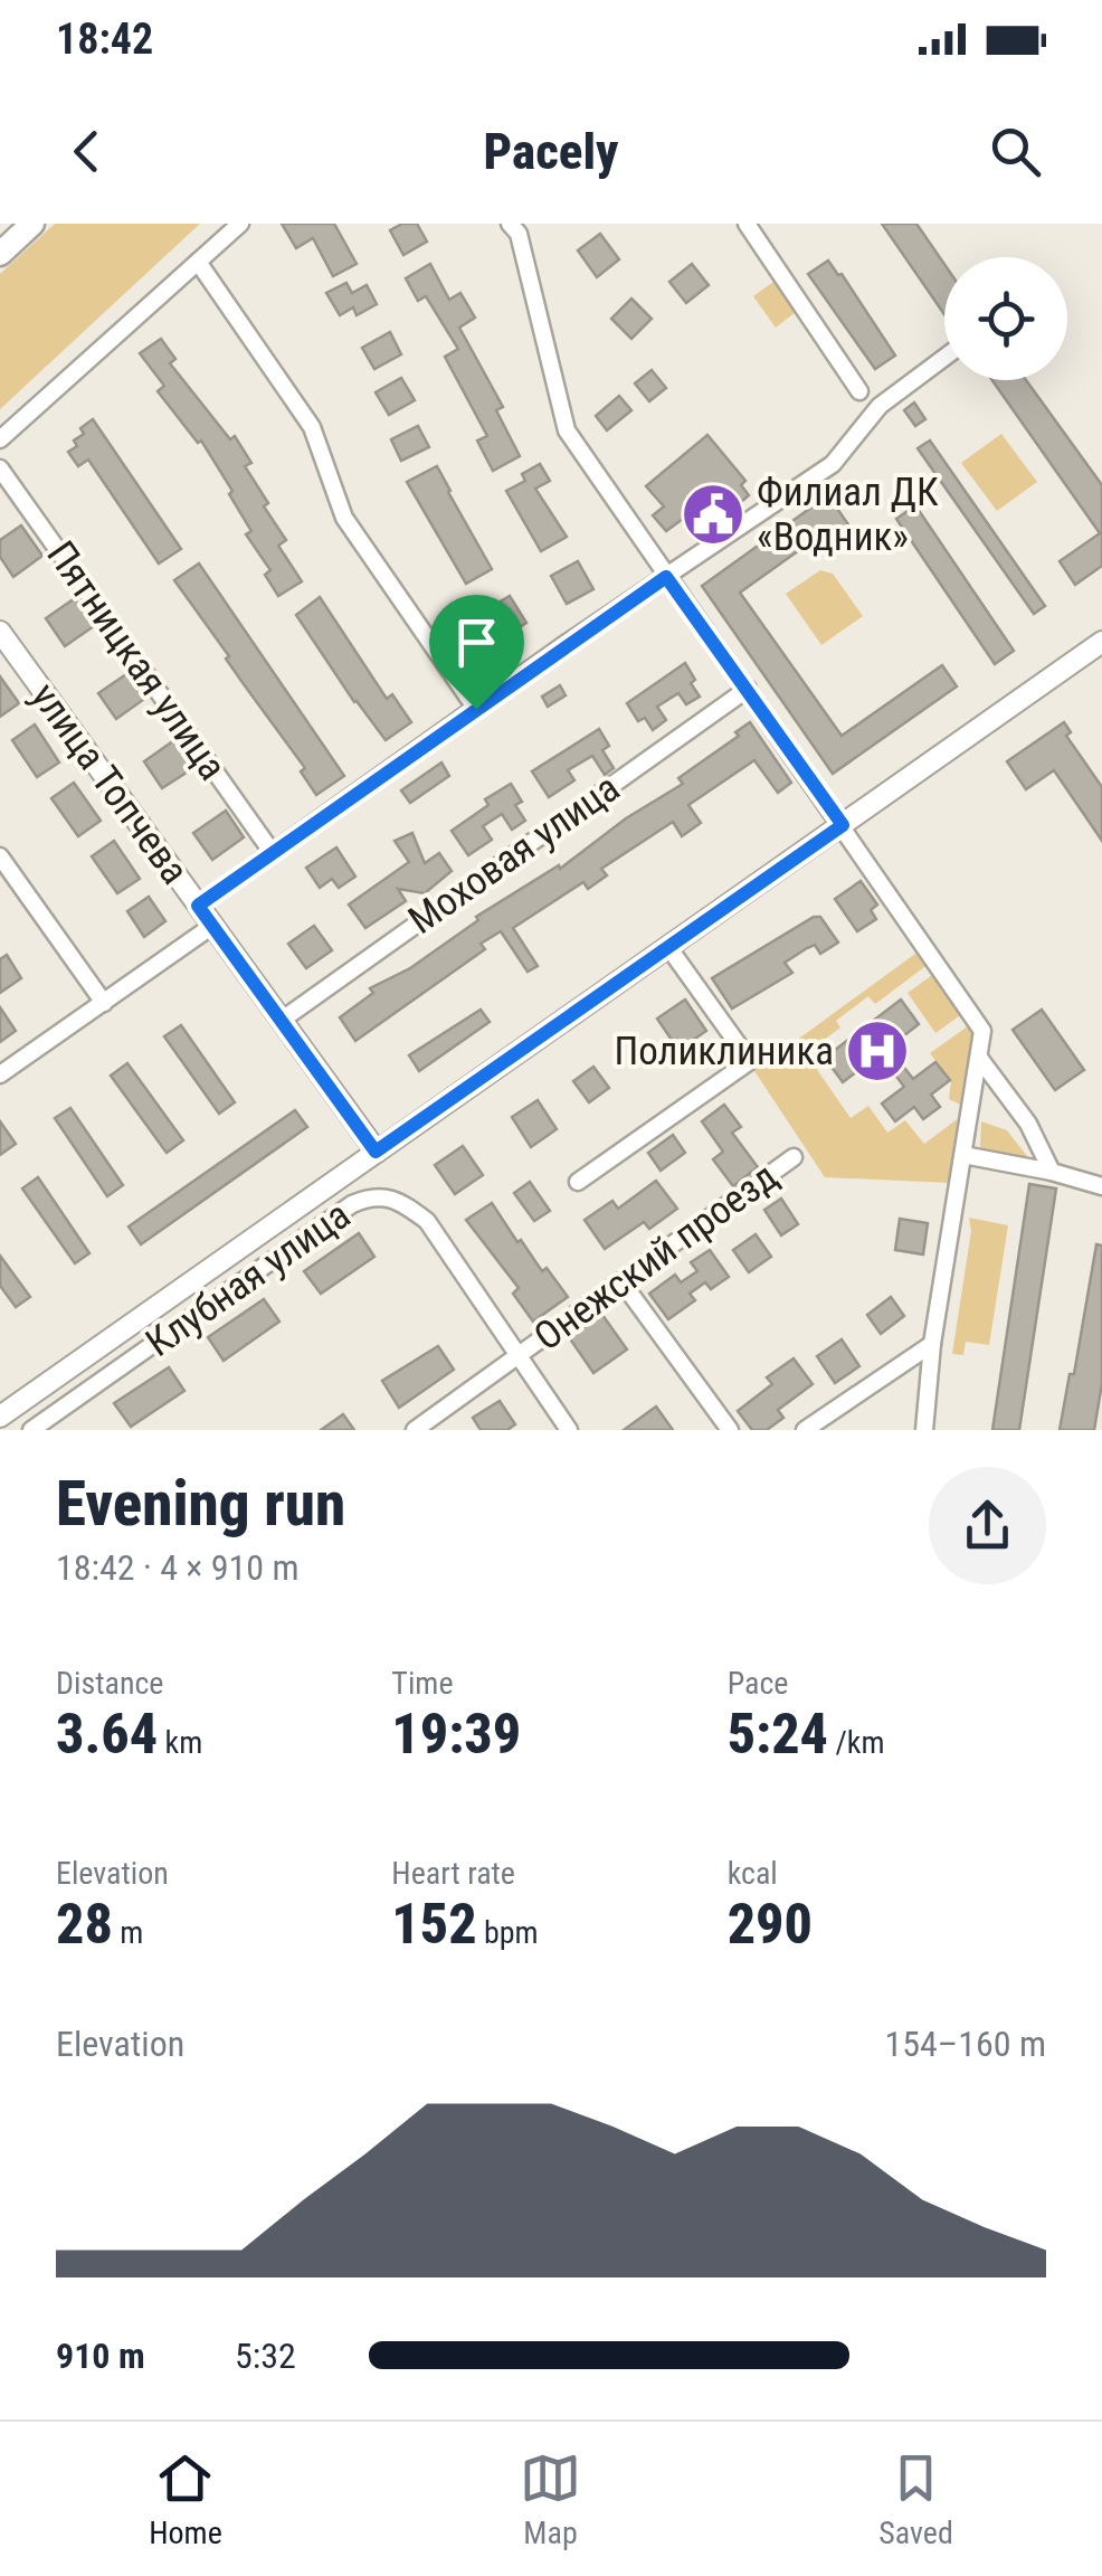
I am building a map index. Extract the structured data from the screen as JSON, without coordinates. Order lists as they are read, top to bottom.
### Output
{
  "streets": {
    "street": [
      "Пятницкая улица",
      "улица Топчева",
      "Моховая улица",
      "Онежский проезд",
      "Клубная улица"
    ]
  },
  "crossings": [
    ["улица Топчева", "Моховая улица"],
    ["Онежский проезд", "Клубная улица"]
  ],
  "places": {
    "public building": ["Филиал ДК «Водник»"],
    "hospital": ["Поликлиника"]
  },
  "page": {
    "status": "18:42",
    "header": "Pacely",
    "heading": ["Evening run", "18:42 · 4 × 910 m"],
    "stats": [
      ["Distance", "3.64 km"],
      ["Time", "19:39"],
      ["Pace", "5:24 /km"],
      ["Elevation", "28 m"],
      ["Heart rate", "152 bpm"],
      ["kcal", "290"]
    ],
    "chart": ["Elevation", "154–160 m"],
    "list": [
      {
        "name": "910 m",
        "note": "5:32"
      }
    ],
    "tabs": ["Home", "Map", "Saved"]
  }
}
